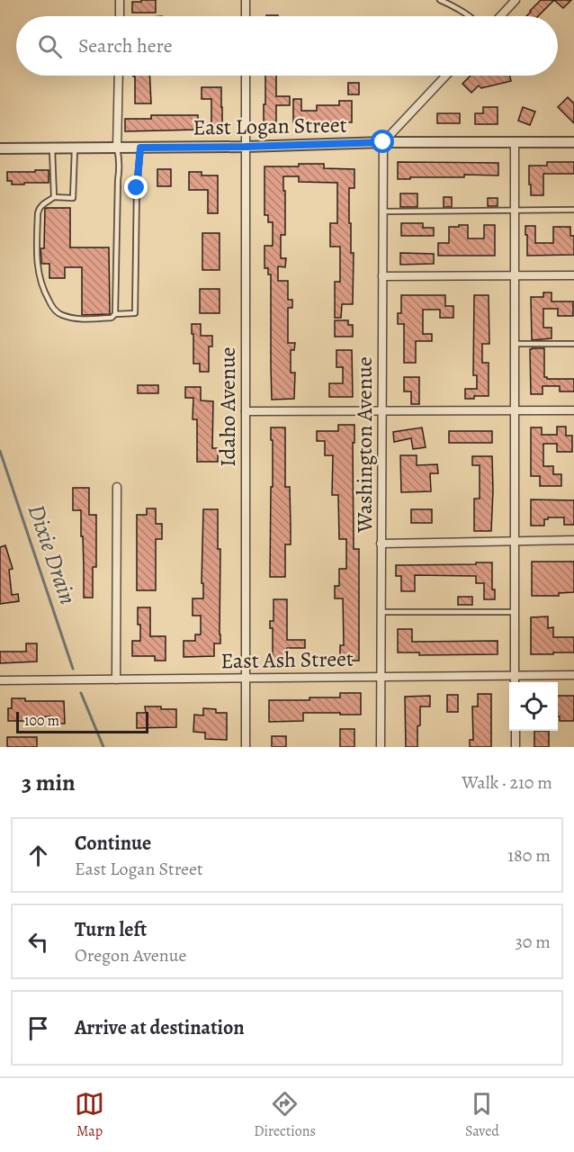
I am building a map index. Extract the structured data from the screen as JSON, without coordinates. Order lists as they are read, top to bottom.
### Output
{
  "streets": {
    "street": [
      "East Logan Street",
      "Idaho Avenue",
      "Washington Avenue",
      "East Ash Street"
    ]
  },
  "crossings": [
    ["East Logan Street", "Idaho Avenue"],
    ["East Logan Street", "Washington Avenue"],
    ["Idaho Avenue", "East Ash Street"],
    ["Washington Avenue", "East Ash Street"]
  ],
  "water": ["Dixie Drain"],
  "scale_bar": "100 m",
  "page": {
    "search": "Search here",
    "scale": "100 m",
    "heading": ["3 min", "Walk · 210 m"],
    "list": [
      ["Continue", "East Logan Street", "180 m"],
      ["Turn left", "Oregon Avenue", "30 m"],
      "Arrive at destination"
    ],
    "nav": ["Map", "Directions", "Saved"]
  }
}
